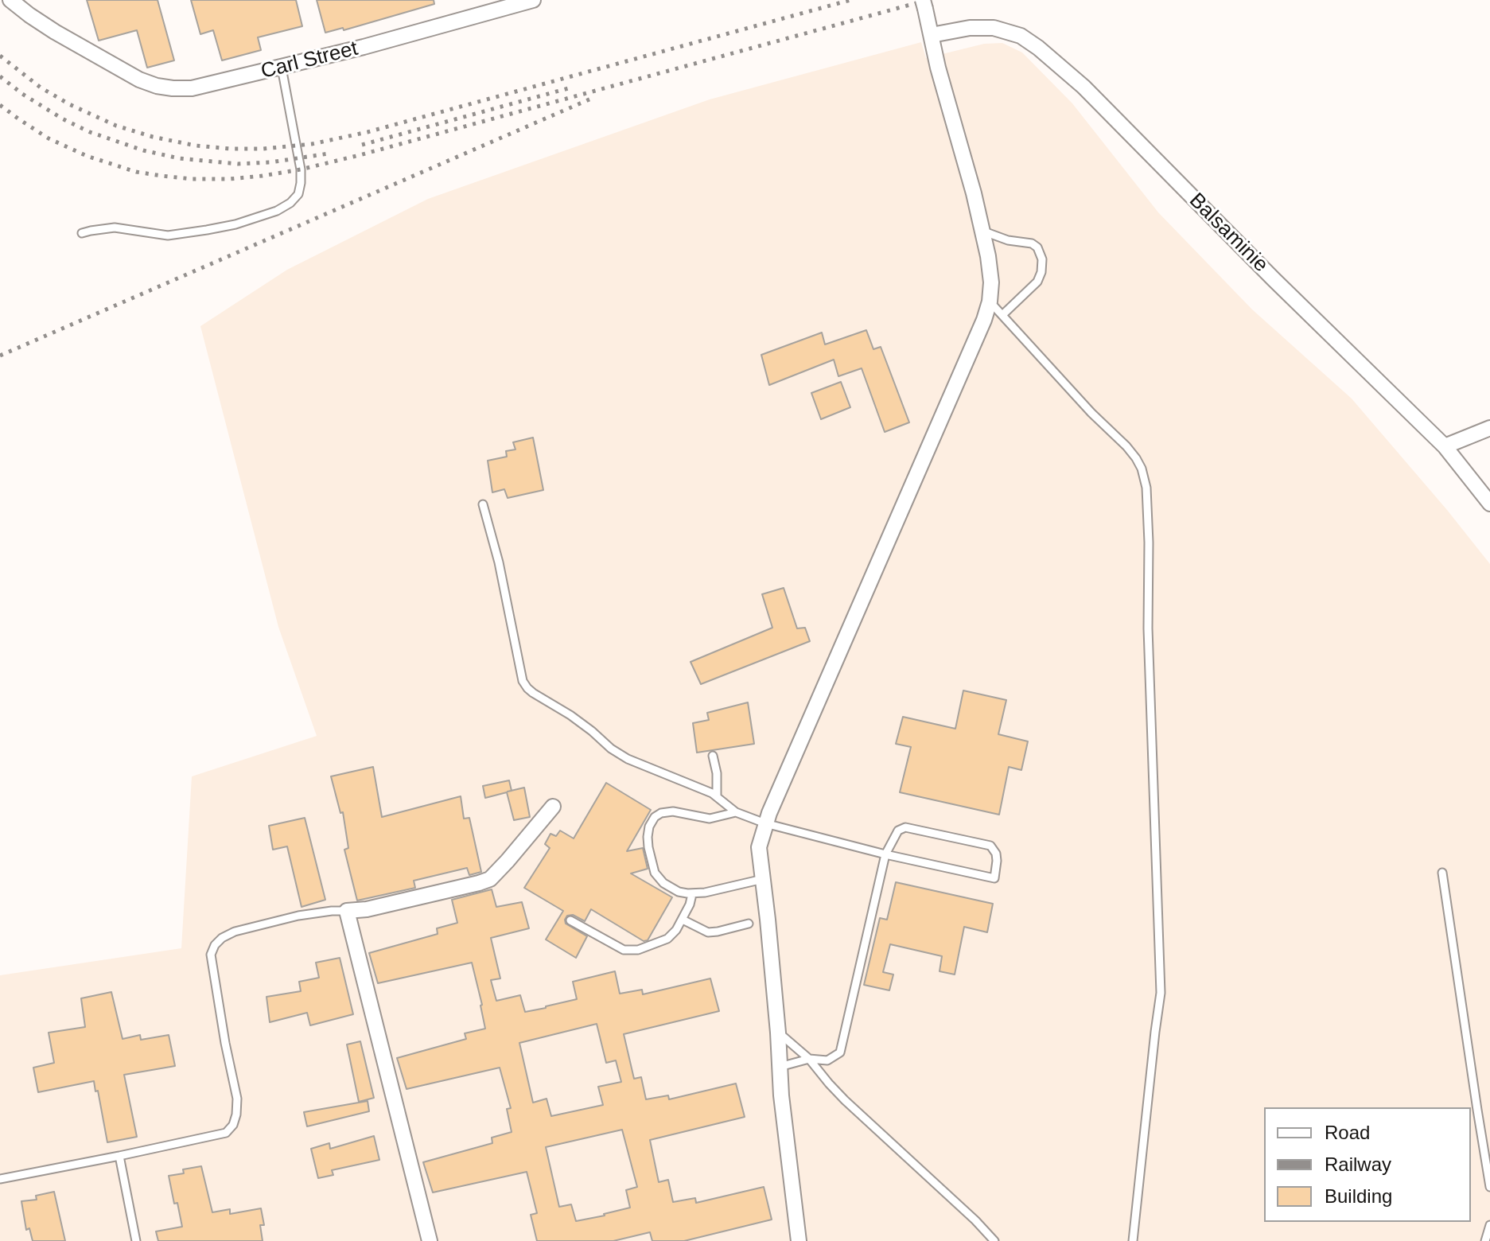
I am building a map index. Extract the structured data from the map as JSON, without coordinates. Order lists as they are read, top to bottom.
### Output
{
  "streets": {
    "street": ["Carl Street", "Balsaminie"]
  },
  "legend": ["Road", "Railway", "Building"]
}
